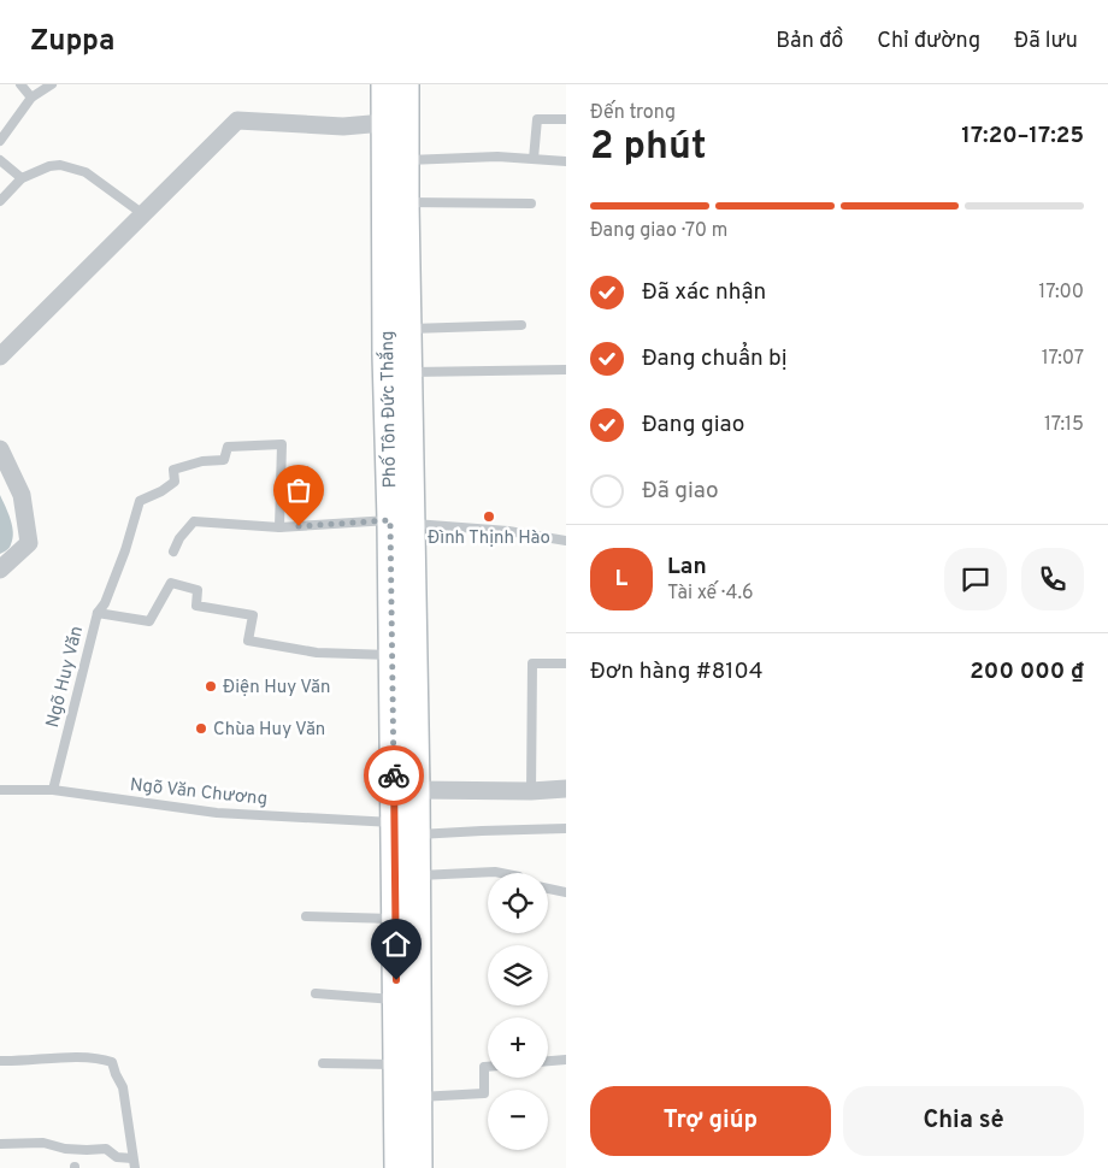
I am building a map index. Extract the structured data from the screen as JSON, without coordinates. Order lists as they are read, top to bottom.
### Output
{
  "streets": {
    "main road": ["Phố Tôn Đức Thắng"],
    "lane": ["Ngõ Huy Văn", "Ngõ Văn Chương"]
  },
  "crossings": [
    ["Phố Tôn Đức Thắng", "Ngõ Huy Văn"],
    ["Phố Tôn Đức Thắng", "Ngõ Văn Chương"],
    ["Ngõ Huy Văn", "Ngõ Văn Chương"]
  ],
  "places": ["Đình Thịnh Hào", "Điện Huy Văn", "Chùa Huy Văn"],
  "page": {
    "header": "Zuppa",
    "nav": ["Bản đồ", "Chỉ đường", "Đã lưu"],
    "heading": ["2 phút", "Đến trong", "17:20–17:25"],
    "panel": [
      "Lan",
      "Tài xế · 4.6",
      "Đơn hàng #8104",
      "200 000 ₫"
    ],
    "bar": "Đang giao · 70 m",
    "list": [
      ["Đã xác nhận", "17:00"],
      ["Đang chuẩn bị", "17:07"],
      ["Đang giao", "17:15"],
      "Đã giao"
    ],
    "round": "L",
    "map_buttons": ["+", "−"],
    "buttons": ["Trợ giúp", "Chia sẻ"]
  }
}
